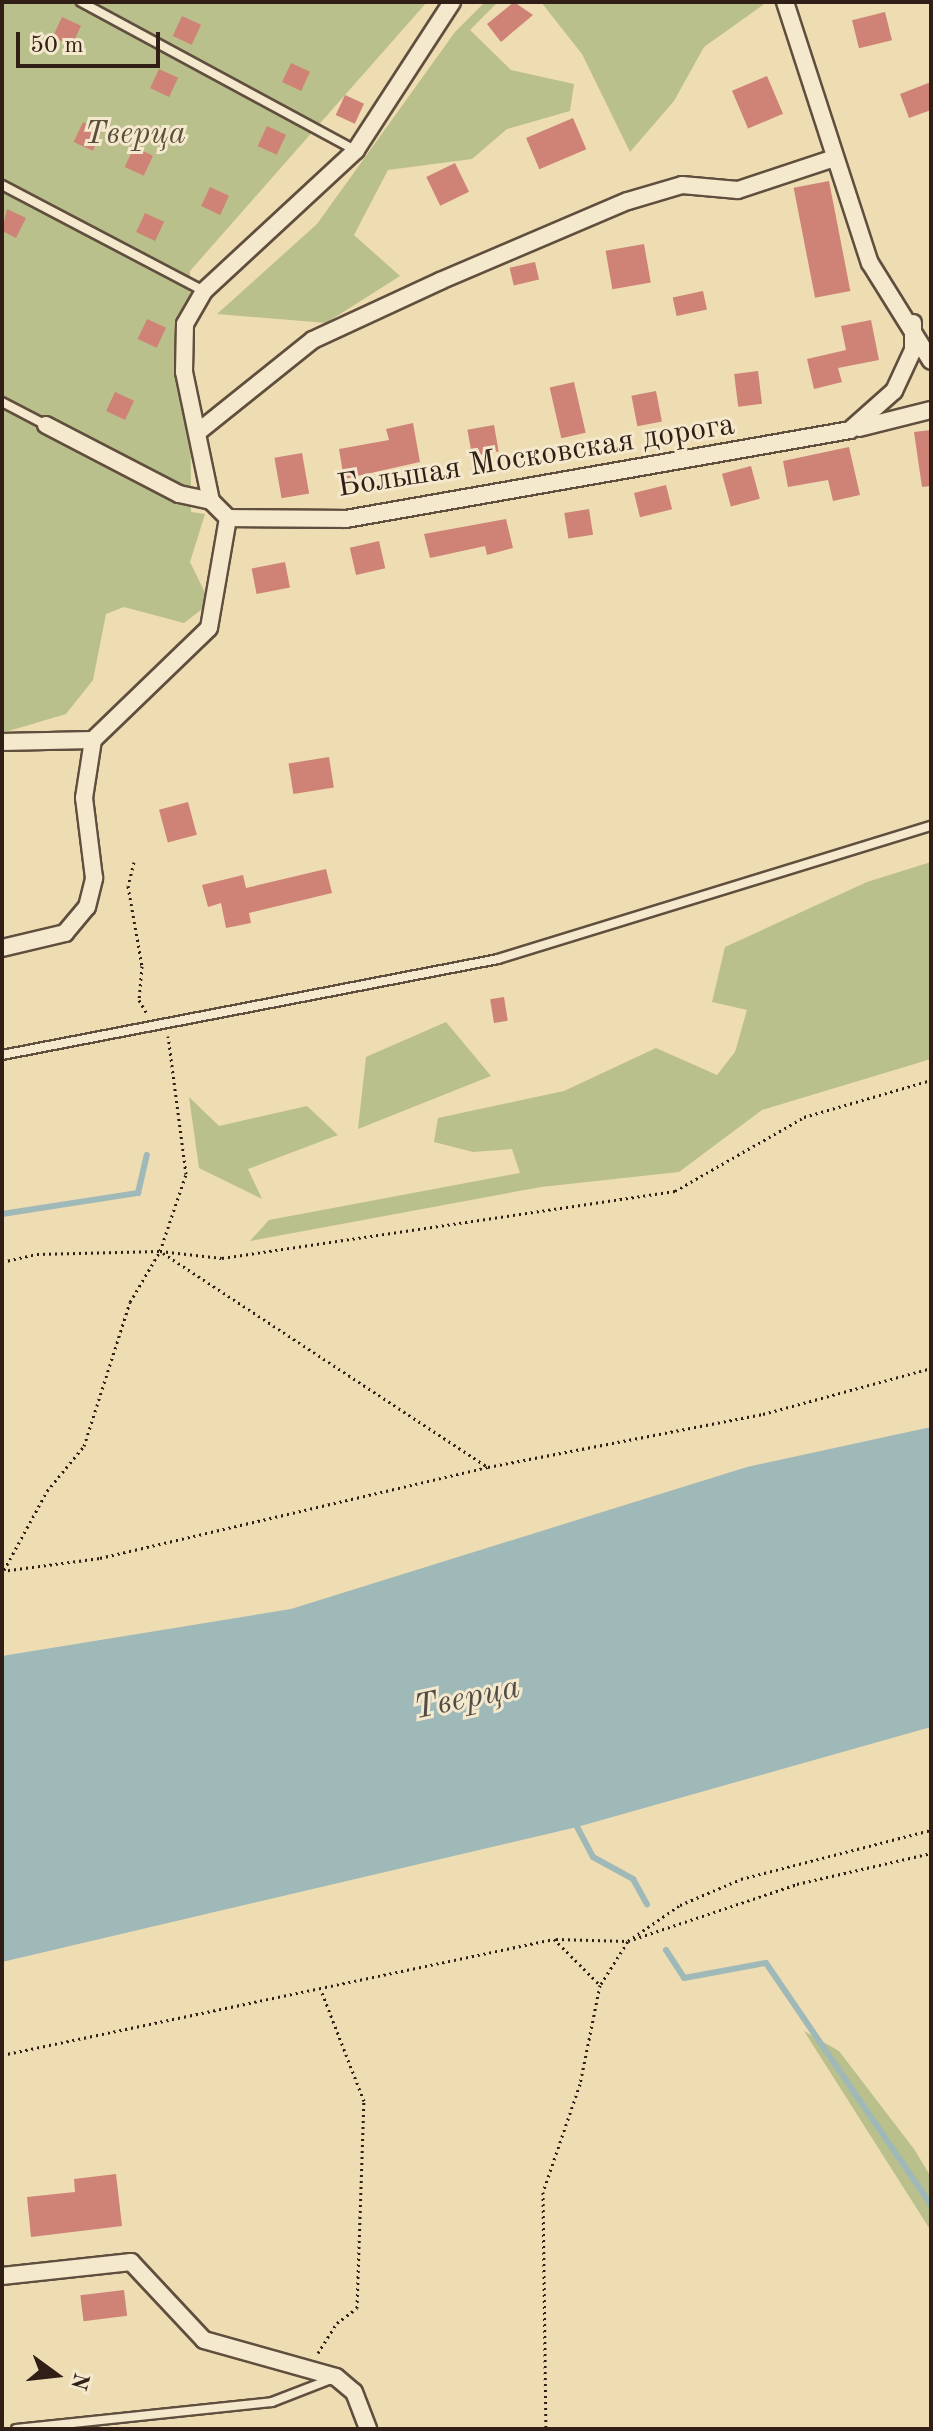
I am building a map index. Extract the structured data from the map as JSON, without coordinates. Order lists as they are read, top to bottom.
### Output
{
  "streets": {
    "street": ["Большая Московская дорога"]
  },
  "water": ["Тверца"],
  "parks": ["Тверца"],
  "scale_bar": "50 m",
  "north": "right"
}
